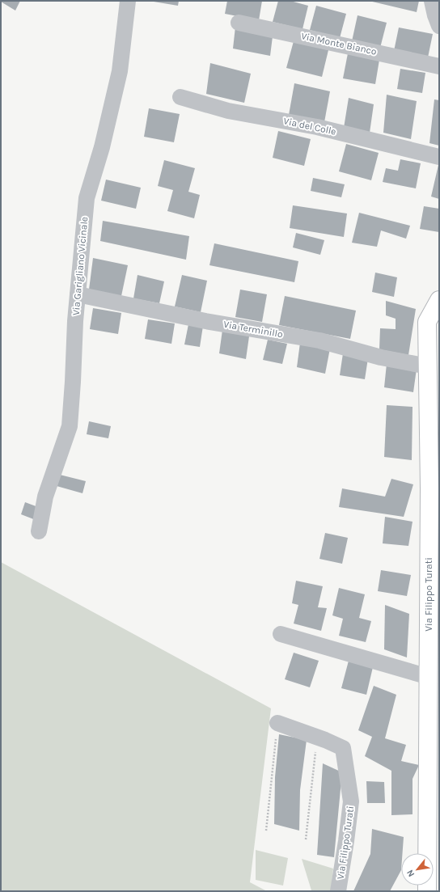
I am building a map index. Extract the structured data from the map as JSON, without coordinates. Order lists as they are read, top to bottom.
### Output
{
  "streets": {
    "main road": ["Via Filippo Turati"],
    "street": [
      "Via Monte Bianco",
      "Via del Colle",
      "Via Garigliano Vicinale",
      "Via Terminillo"
    ]
  },
  "crossings": [
    ["Via Garigliano Vicinale", "Via Terminillo"],
    ["Via Terminillo", "Via Filippo Turati"]
  ],
  "north": "bottom left"
}
